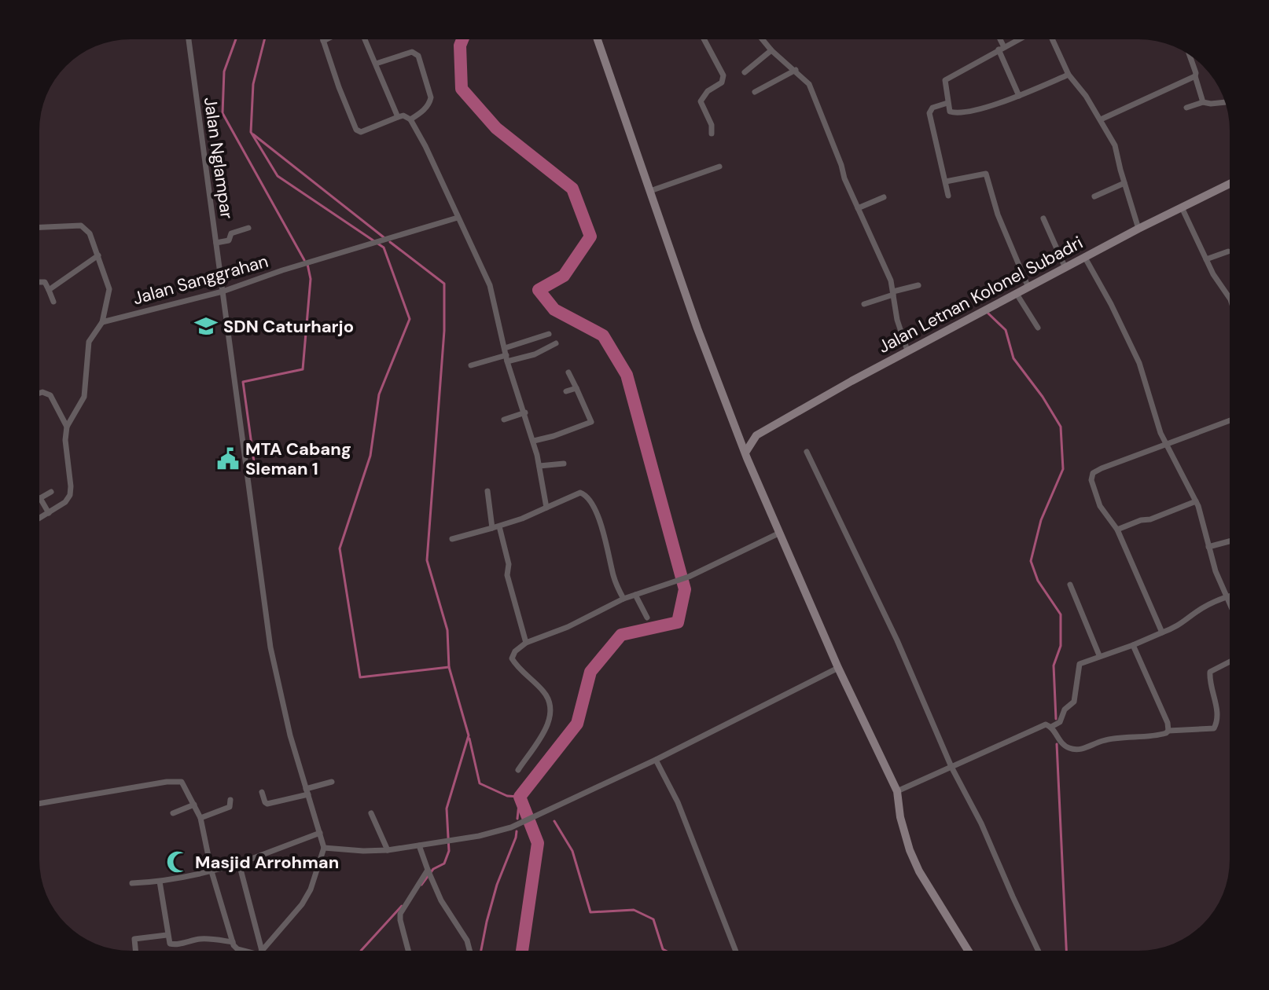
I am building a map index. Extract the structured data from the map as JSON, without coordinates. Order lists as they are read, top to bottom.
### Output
{
  "streets": {
    "main road": ["Jalan Letnan Kolonel Subadri"],
    "street": ["Jalan Nglampar", "Jalan Sanggrahan"]
  },
  "crossings": [
    ["Jalan Nglampar", "Jalan Sanggrahan"]
  ],
  "places": {
    "school or university": ["SDN Caturharjo"],
    "public building": ["MTA Cabang Sleman 1"],
    "mosque": ["Masjid Arrohman"]
  }
}
